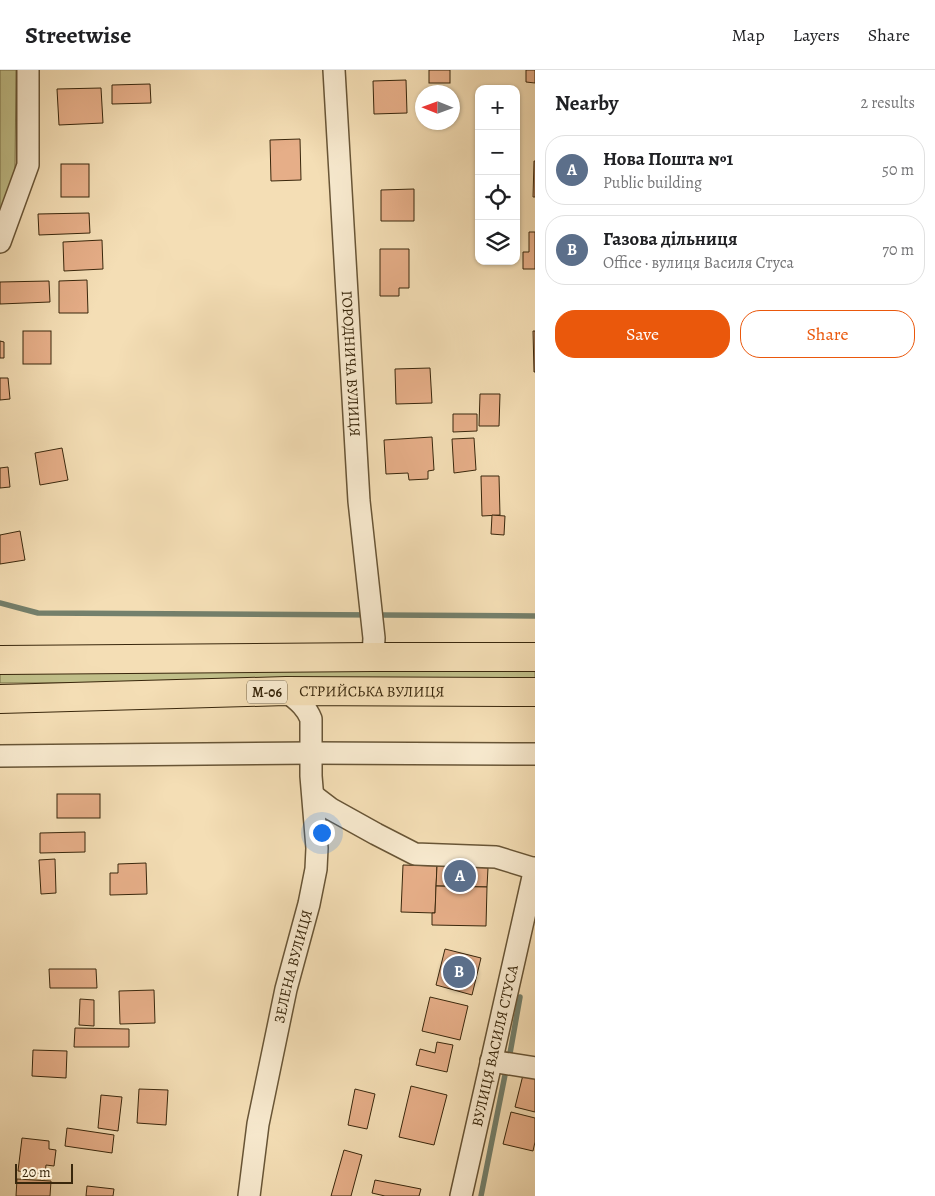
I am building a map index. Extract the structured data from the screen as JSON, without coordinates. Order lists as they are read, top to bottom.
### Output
{
  "streets": {
    "highway": ["М-06", "СТРИЙСЬКА ВУЛИЦЯ"],
    "street": ["ГОРОДНИЧА ВУЛИЦЯ", "ЗЕЛЕНА ВУЛИЦЯ", "ВУЛИЦЯ ВАСИЛЯ СТУСА"]
  },
  "crossings": [
    ["ГОРОДНИЧА ВУЛИЦЯ", "М-06"],
    ["СТРИЙСЬКА ВУЛИЦЯ", "ЗЕЛЕНА ВУЛИЦЯ"]
  ],
  "scale_bar": "20 m",
  "north": "left",
  "page": {
    "header": "Streetwise",
    "nav": ["Map", "Layers", "Share"],
    "heading": ["Nearby", "2 results"],
    "map_buttons": ["+", "−"],
    "list": [
      {
        "mark": "A",
        "name": "Нова Пошта №1",
        "note": "Public building",
        "value": "50 m"
      },
      {
        "mark": "B",
        "name": "Газова дільниця",
        "note": "Office · вулиця Василя Стуса",
        "value": "70 m"
      }
    ],
    "buttons": ["Save", "Share"],
    "pins": ["A", "B"],
    "scale": "20 m"
  }
}
